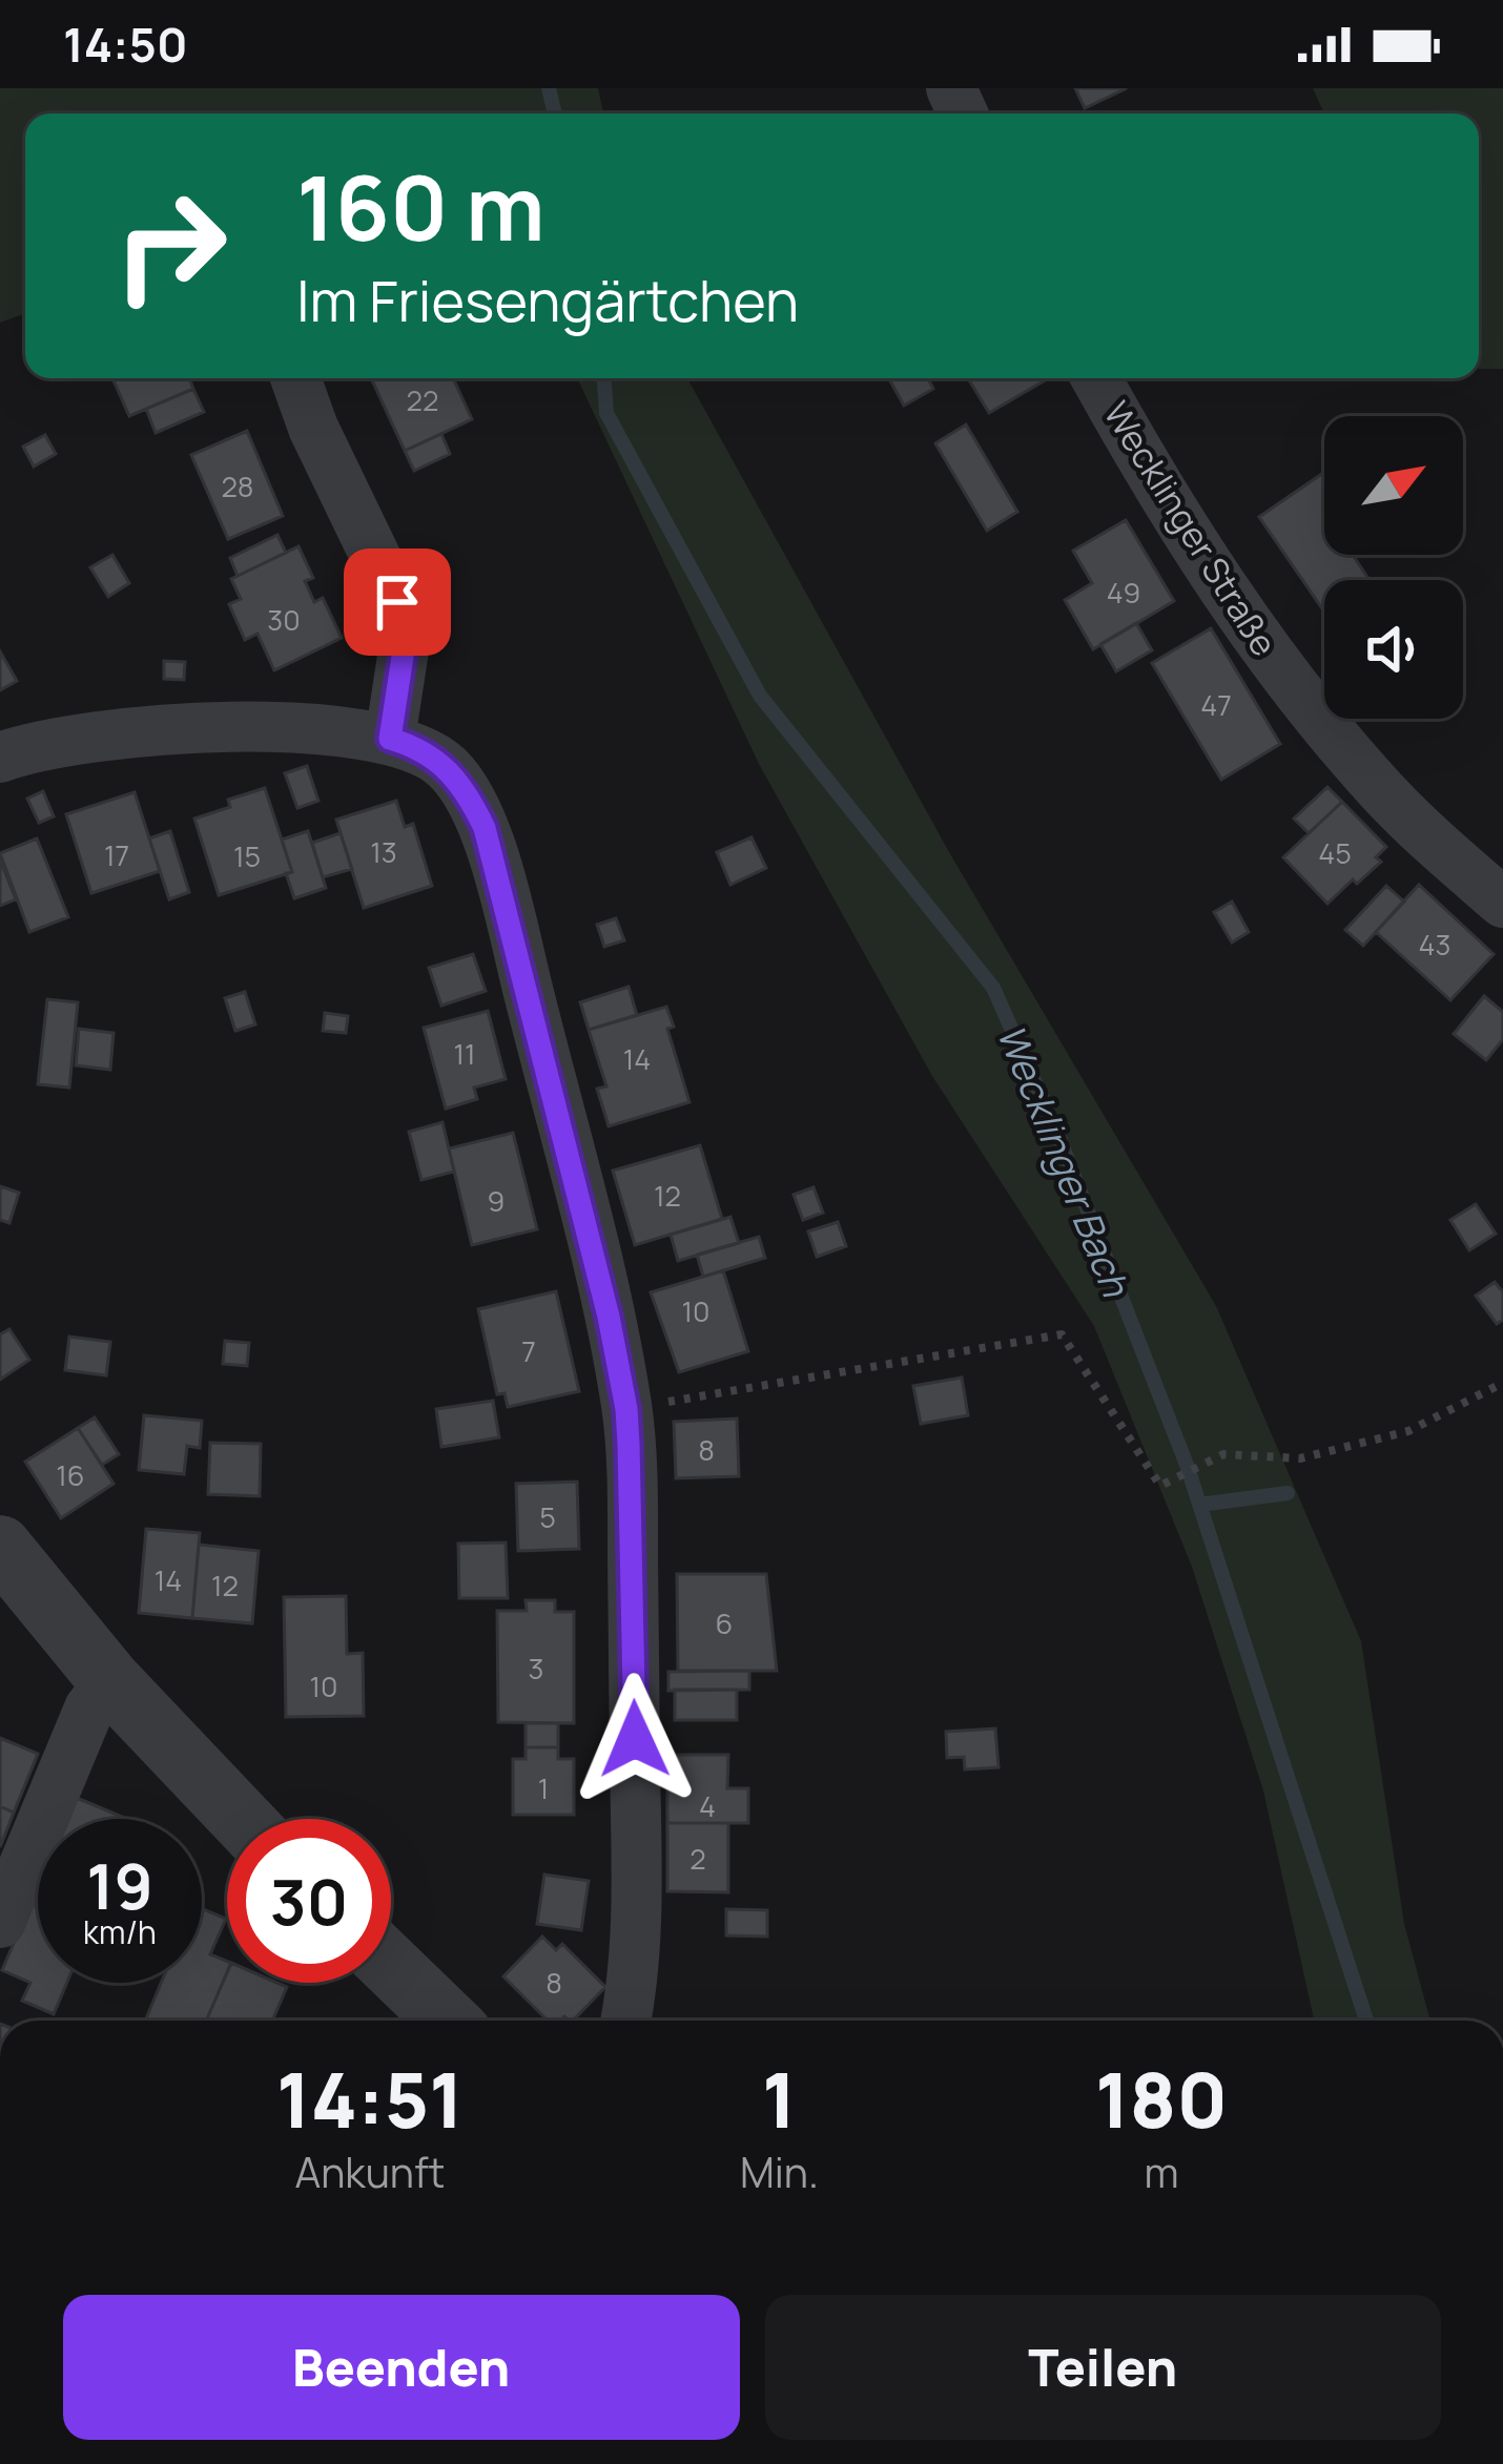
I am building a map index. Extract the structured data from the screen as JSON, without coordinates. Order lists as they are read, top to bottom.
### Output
{
  "streets": {
    "street": ["Wecklinger Straße"]
  },
  "water": ["Wecklinger Bach"],
  "house_numbers": [
    "22",
    "28",
    "49",
    "30",
    "47",
    "13",
    "45",
    "17",
    "15",
    "43",
    "11",
    "14",
    "12",
    "9",
    "10",
    "7",
    "8",
    "16",
    "5",
    "14",
    "12",
    "6",
    "3",
    "10",
    "1",
    "4",
    "2",
    "8"
  ],
  "north": "top right",
  "page": {
    "status": "14:50",
    "turn": ["160 m", "Im Friesengärtchen"],
    "speed": "19 km/h",
    "limit": "30",
    "eta": [
      "14:51",
      "Ankunft",
      "1",
      "Min.",
      "180",
      "m"
    ],
    "buttons": ["Beenden", "Teilen"]
  }
}
